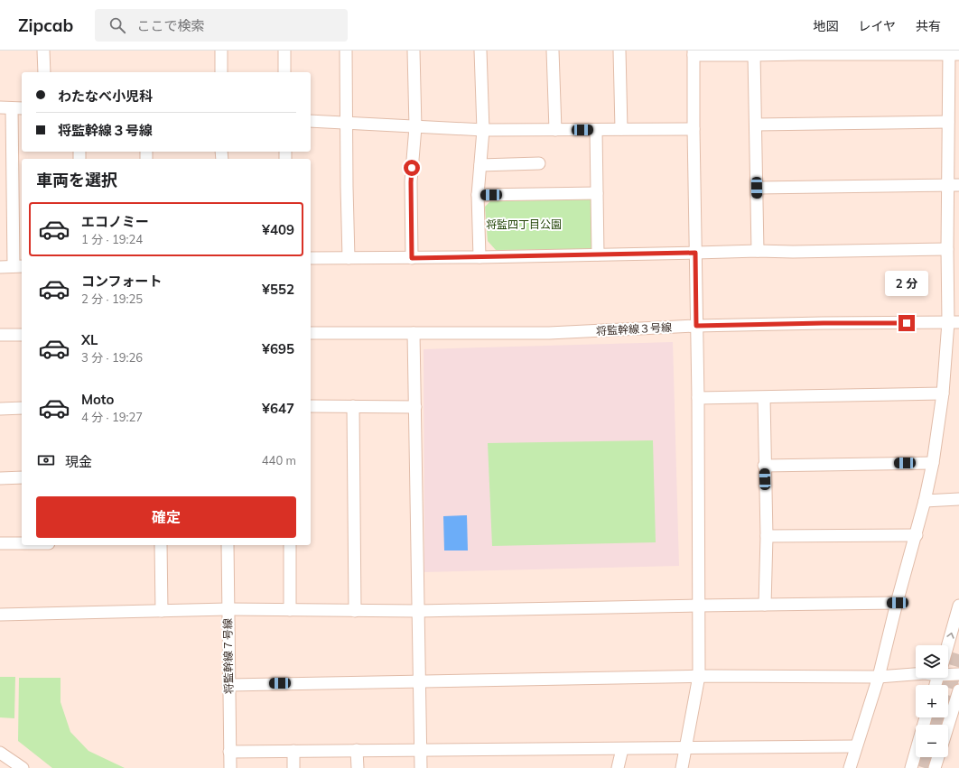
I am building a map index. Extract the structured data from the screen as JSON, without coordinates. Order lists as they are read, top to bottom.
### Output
{
  "streets": {
    "street": ["将監幹線３号線", "将監幹線７号線"]
  },
  "parks": ["将監四丁目公園"],
  "page": {
    "header": "Zipcab",
    "search": "ここで検索",
    "nav": ["地図", "レイヤ", "共有"],
    "banner": ["わたなべ小児科", "将監幹線３号線"],
    "heading": "車両を選択",
    "list": [
      {
        "name": "エコノミー",
        "note": "1 分 · 19:24",
        "value": "¥409"
      },
      {
        "name": "コンフォート",
        "note": "2 分 · 19:25",
        "value": "¥552"
      },
      {
        "name": "XL",
        "note": "3 分 · 19:26",
        "value": "¥695"
      },
      {
        "name": "Moto",
        "note": "4 分 · 19:27",
        "value": "¥647"
      }
    ],
    "bubble": "2 分",
    "pay": ["現金", "440 m"],
    "buttons": "確定",
    "map_buttons": ["+", "−"]
  }
}
